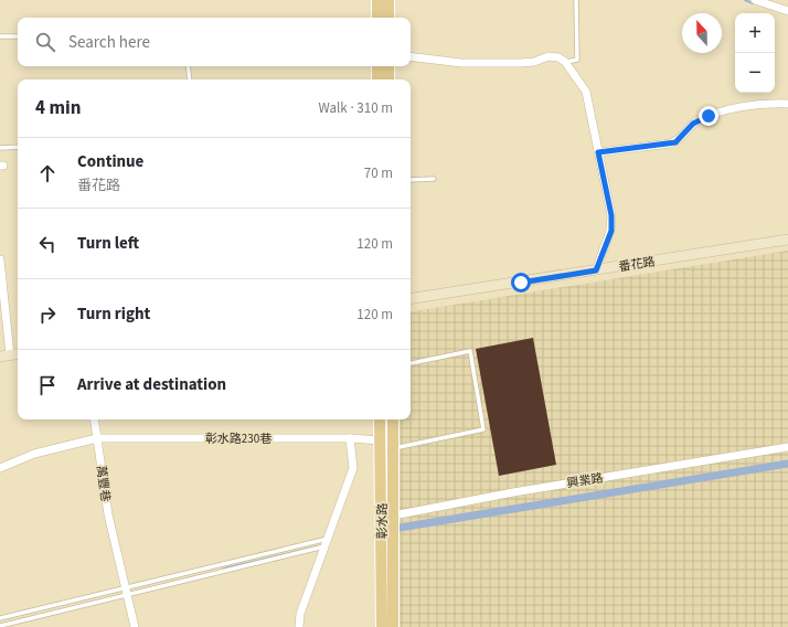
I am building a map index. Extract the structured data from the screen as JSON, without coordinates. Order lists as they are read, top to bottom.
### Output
{
  "streets": {
    "main road": ["番花路", "彰水路"],
    "street": ["彰水路230巷", "興業路", "萬豐巷"]
  },
  "crossings": [
    ["彰水路230巷", "萬豐巷"],
    ["彰水路230巷", "彰水路"],
    ["興業路", "彰水路"]
  ],
  "north": "top",
  "page": {
    "map_buttons": ["+", "−"],
    "search": "Search here",
    "heading": ["4 min", "Walk · 310 m"],
    "list": [
      ["Continue", "番花路", "70 m"],
      ["Turn left", "120 m"],
      ["Turn right", "120 m"],
      "Arrive at destination"
    ]
  }
}
